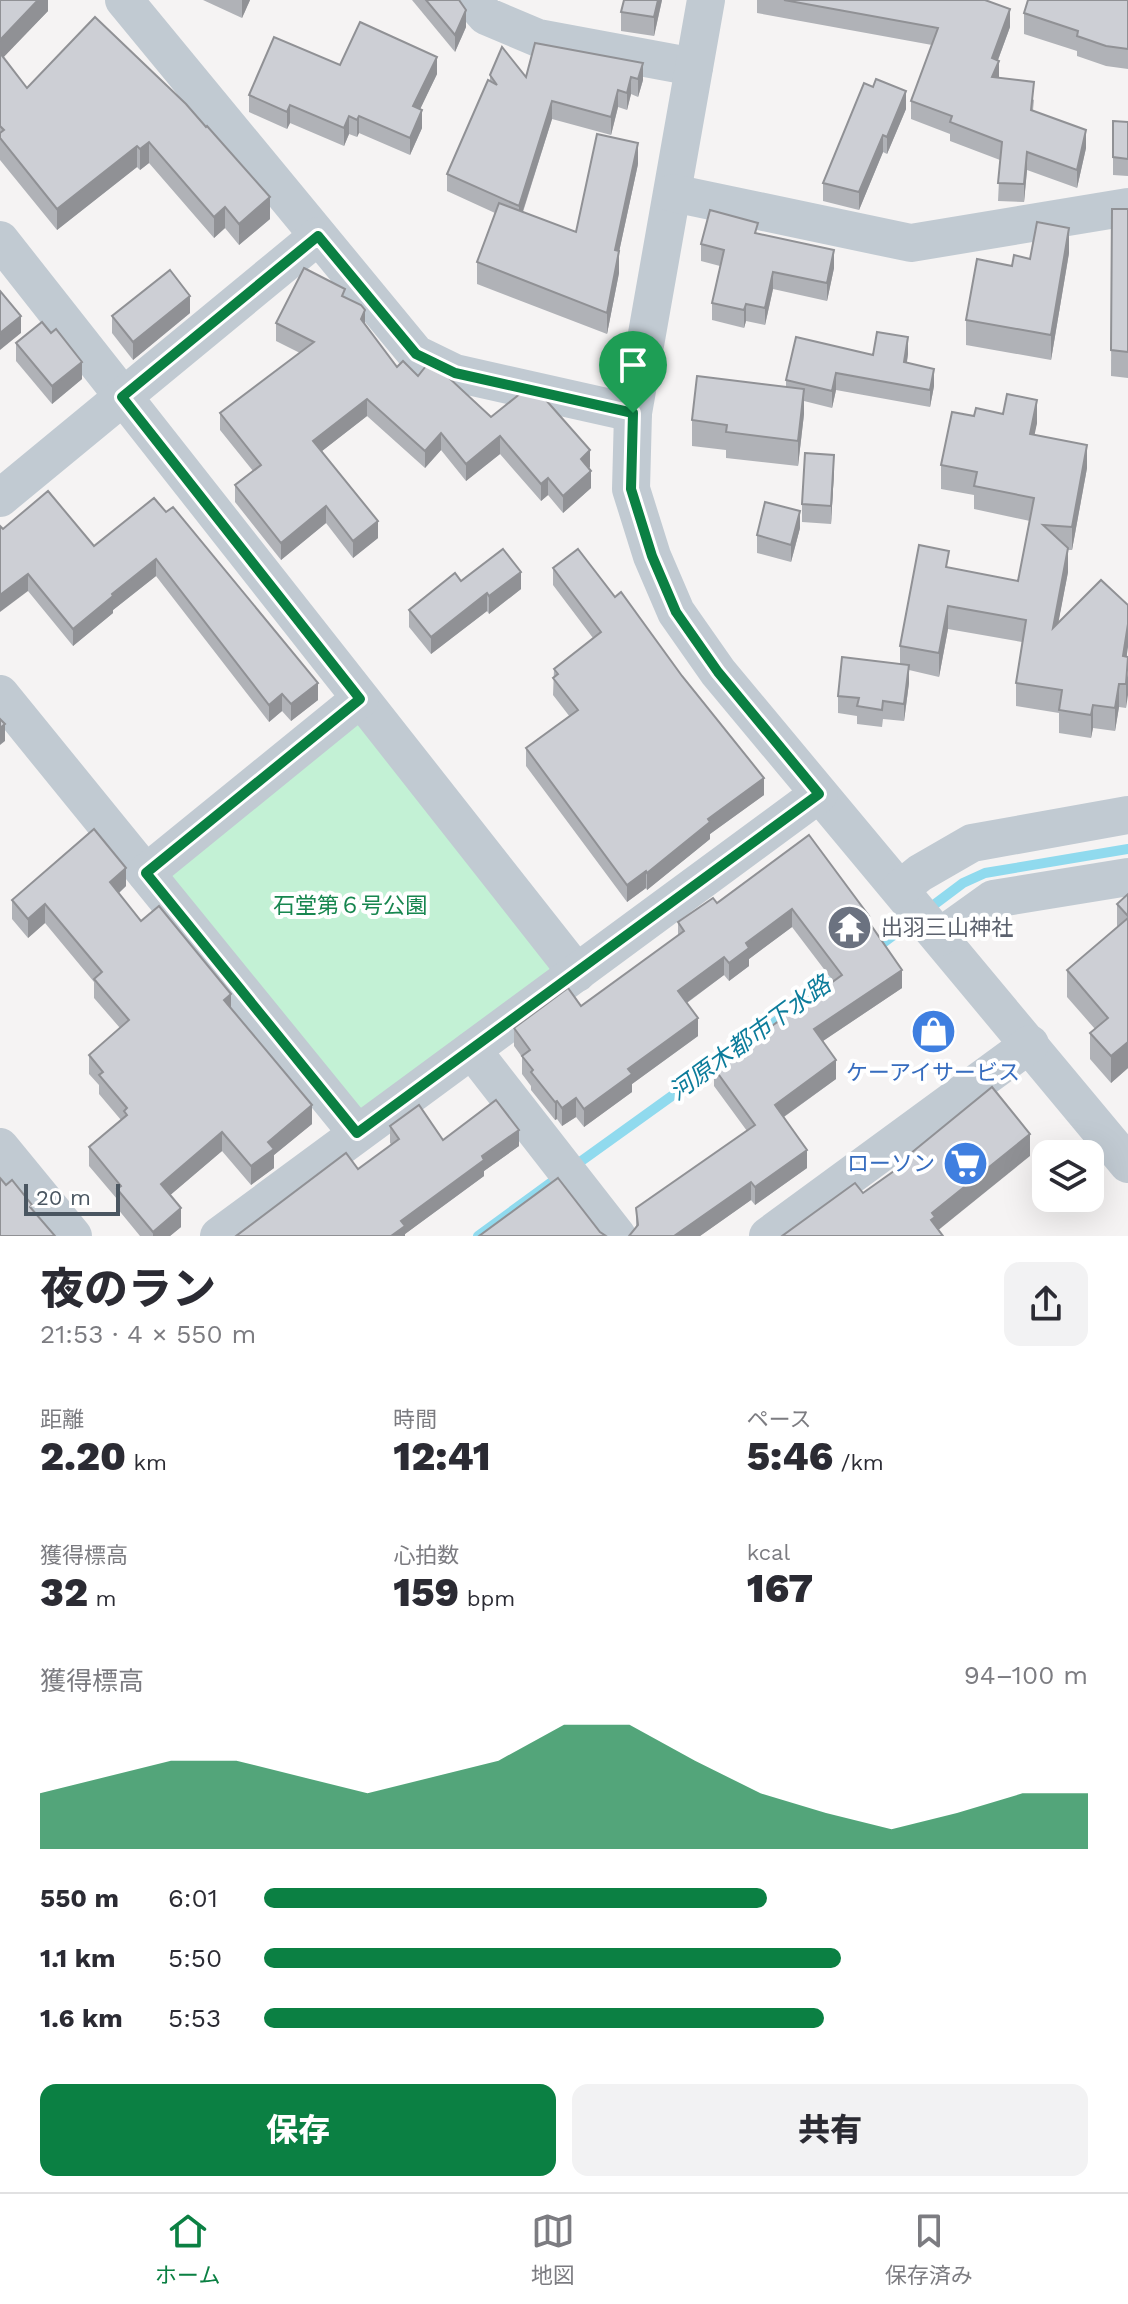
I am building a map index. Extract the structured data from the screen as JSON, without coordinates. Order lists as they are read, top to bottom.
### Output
{
  "water": ["河原木都市下水路"],
  "parks": ["石堂第６号公園"],
  "places": {
    "temple": ["出羽三山神社"],
    "shop": ["ケーアイサービス"],
    "supermarket": ["ローソン"]
  },
  "scale_bar": "20 m",
  "page": {
    "scale": "20 m",
    "heading": ["夜のラン", "21:53 · 4 × 550 m"],
    "stats": [
      ["距離", "2.20 km"],
      ["時間", "12:41"],
      ["ペース", "5:46 /km"],
      ["獲得標高", "32 m"],
      ["心拍数", "159 bpm"],
      ["kcal", "167"]
    ],
    "chart": ["獲得標高", "94–100 m"],
    "list": [
      {
        "name": "550 m",
        "note": "6:01"
      },
      {
        "name": "1.1 km",
        "note": "5:50"
      },
      {
        "name": "1.6 km",
        "note": "5:53"
      }
    ],
    "buttons": ["保存", "共有"],
    "tabs": ["ホーム", "地図", "保存済み"]
  }
}
